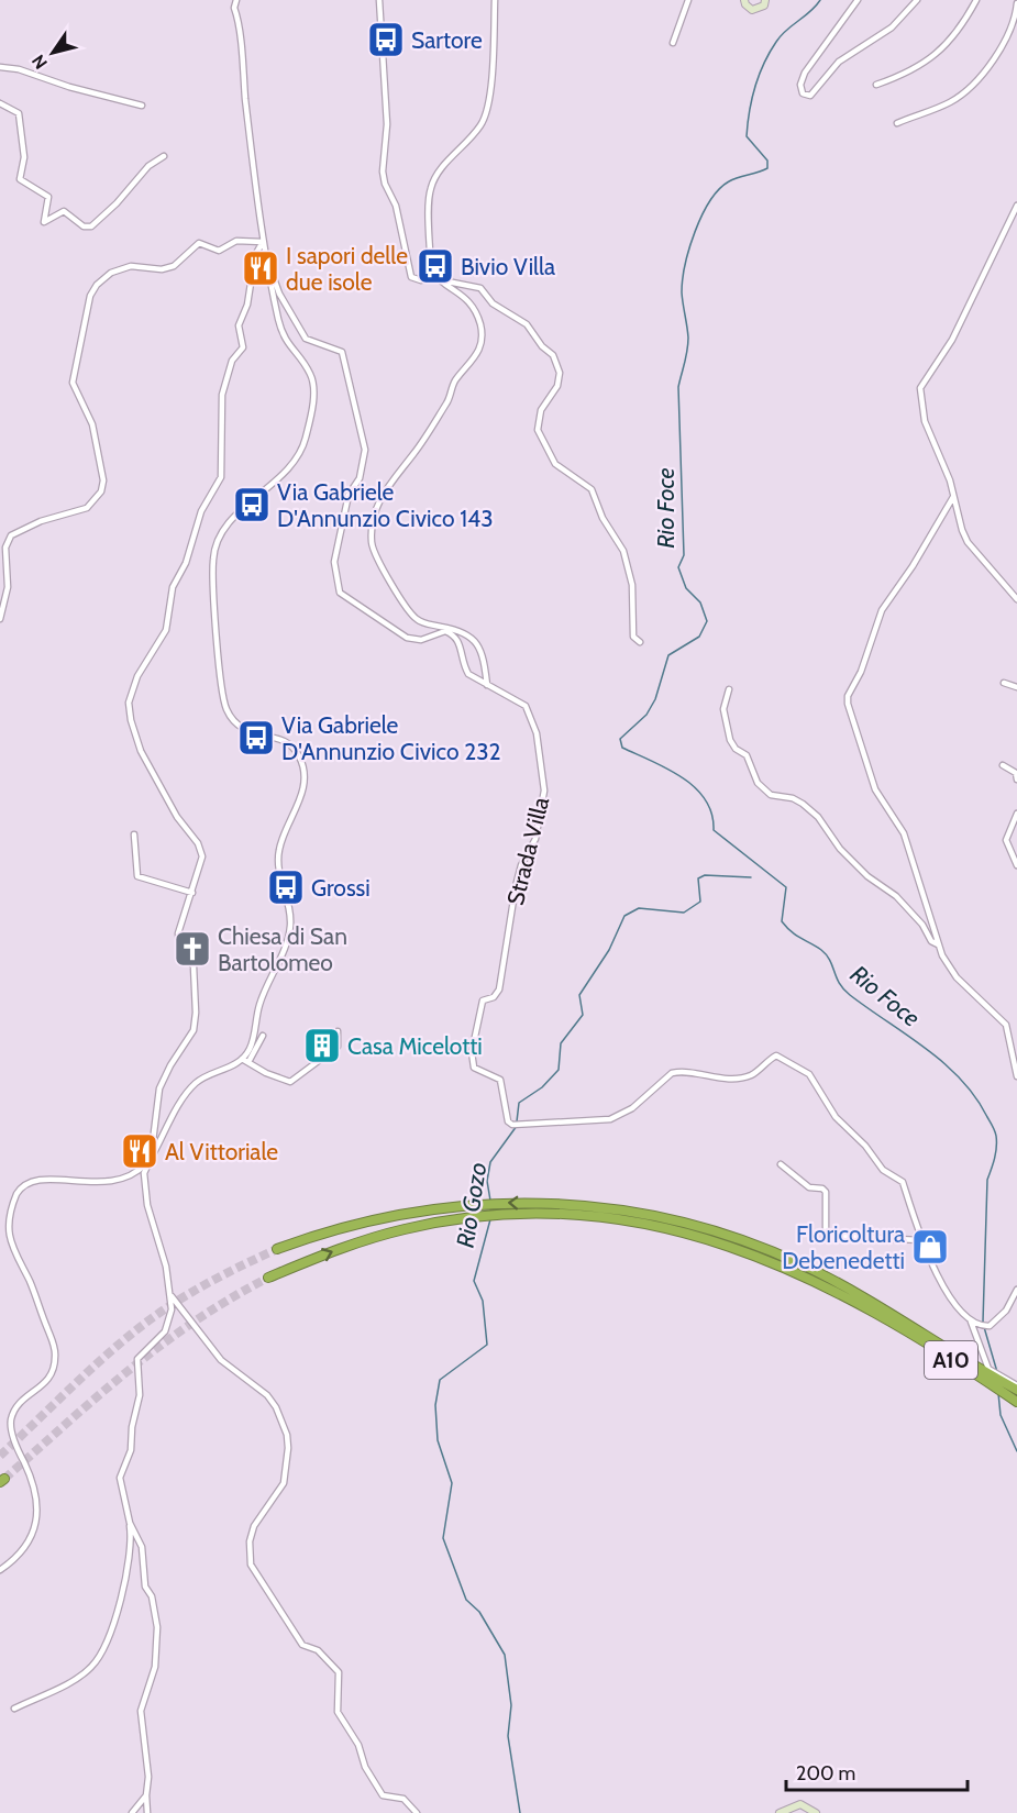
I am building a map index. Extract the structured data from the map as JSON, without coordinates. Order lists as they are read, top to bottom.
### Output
{
  "streets": {
    "highway": ["A10"],
    "street": ["Strada Villa"]
  },
  "water": ["Rio Foce", "Rio Gozo"],
  "places": {
    "bus stop": [
      "Sartore",
      "Bivio Villa",
      "Via Gabriele D'Annunzio Civico 143",
      "Via Gabriele D'Annunzio Civico 232",
      "Grossi"
    ],
    "restaurant": ["I sapori delle due isole", "Al Vittoriale"],
    "church": ["Chiesa di San Bartolomeo"],
    "building": ["Casa Micelotti"],
    "shop": ["Floricoltura Debenedetti"]
  },
  "scale_bar": "200 m",
  "north": "bottom left"
}
